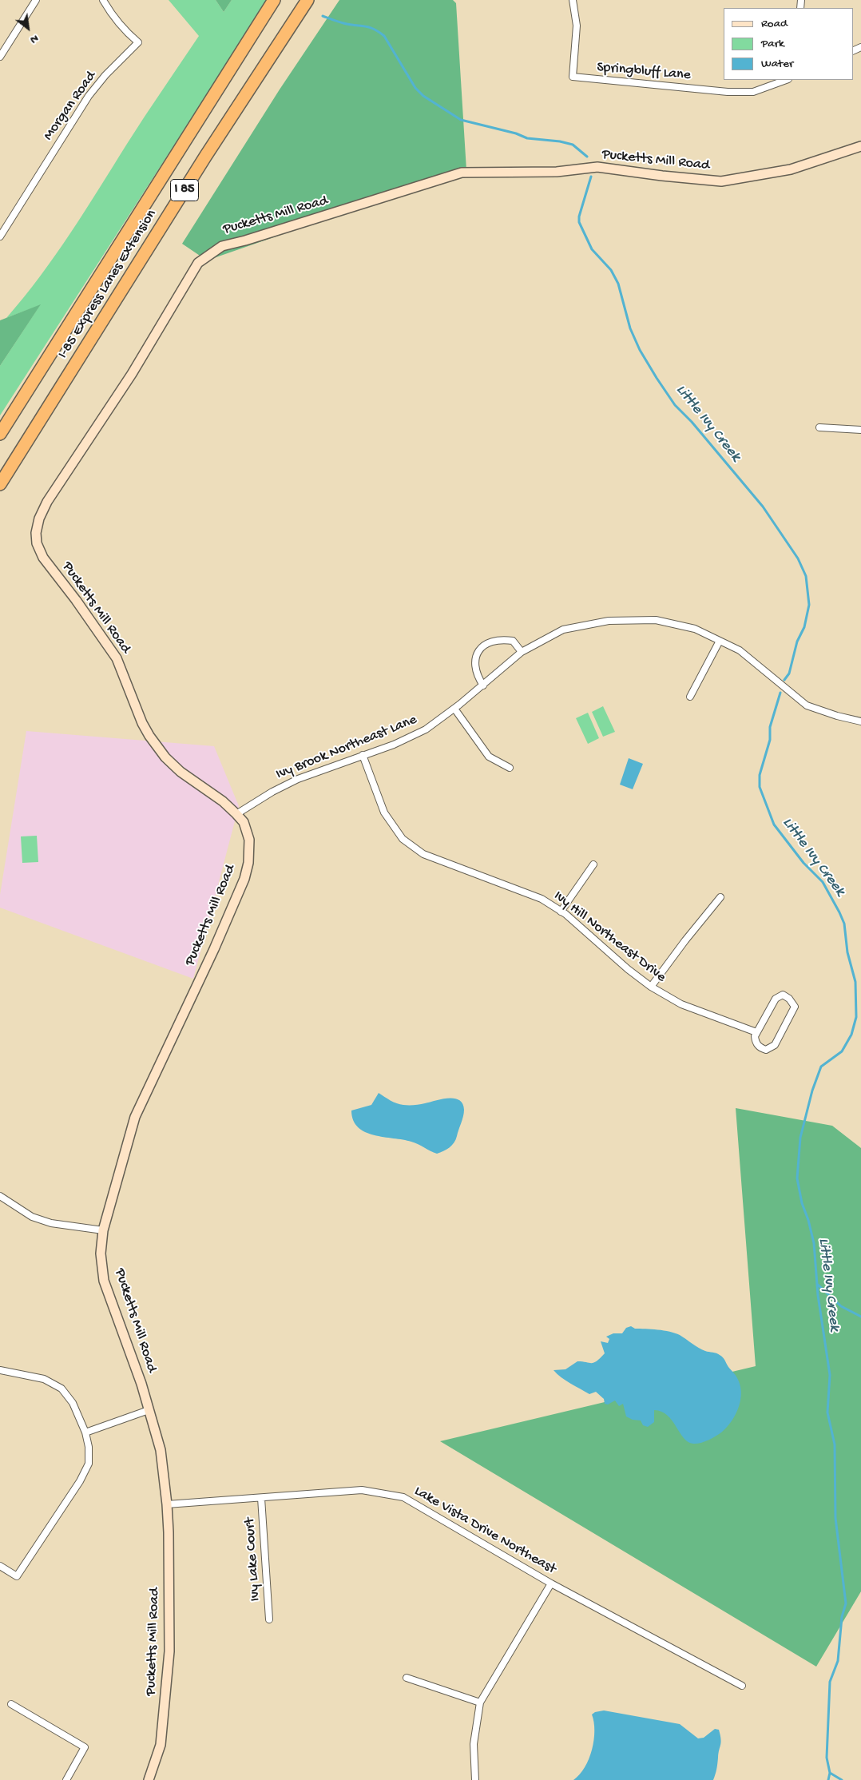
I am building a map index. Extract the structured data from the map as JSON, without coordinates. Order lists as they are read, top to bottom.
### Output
{
  "streets": {
    "highway": ["I 85", "I-85 Express Lanes Extension"],
    "street": [
      "Springbluff Lane",
      "Morgan Road",
      "Pucketts Mill Road",
      "Ivy Brook Northeast Lane",
      "Ivy Hill Northeast Drive",
      "Lake Vista Drive Northeast",
      "Ivy Lake Court"
    ]
  },
  "crossings": [
    ["Pucketts Mill Road", "Ivy Brook Northeast Lane"],
    ["Pucketts Mill Road", "Lake Vista Drive Northeast"],
    ["Ivy Brook Northeast Lane", "Ivy Hill Northeast Drive"],
    ["Lake Vista Drive Northeast", "Ivy Lake Court"]
  ],
  "water": ["Little Ivy Creek"],
  "legend": ["Road", "Park", "Water"],
  "north": "bottom right"
}
